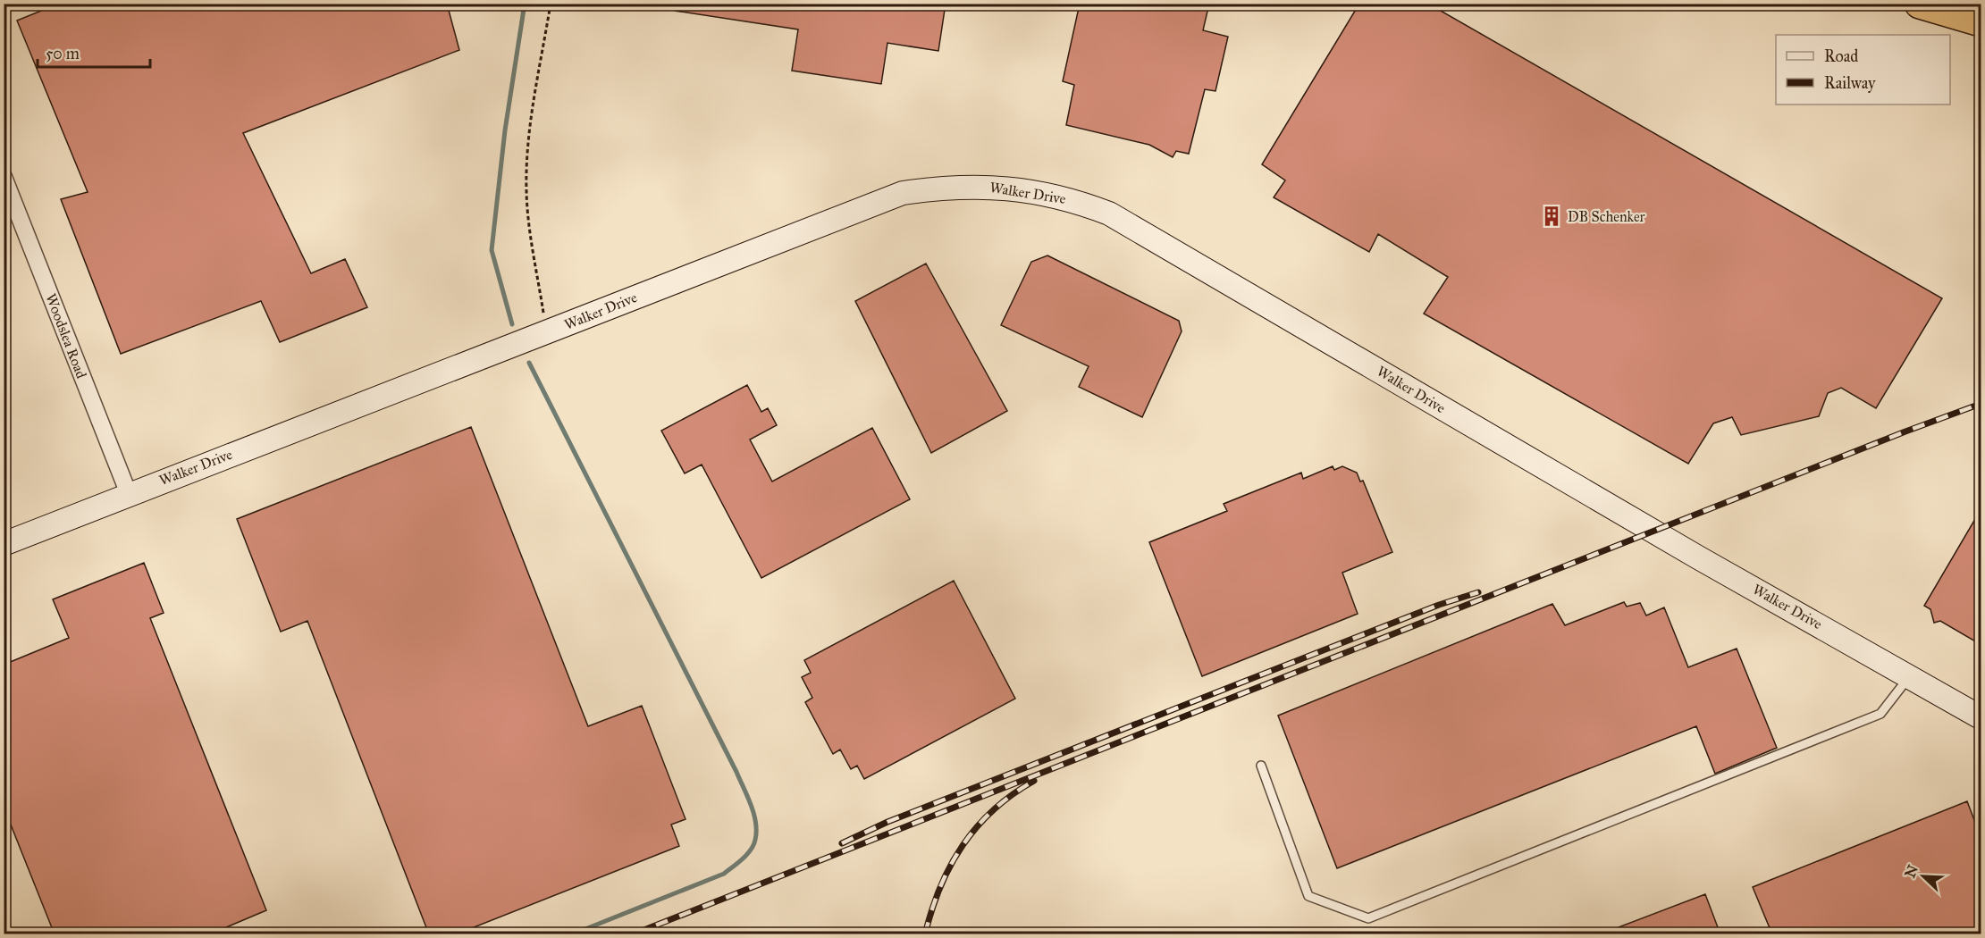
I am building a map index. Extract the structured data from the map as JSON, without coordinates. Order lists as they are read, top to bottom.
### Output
{
  "streets": {
    "street": ["Walker Drive", "Woodslea Road"]
  },
  "crossings": [
    ["Walker Drive", "Woodslea Road"]
  ],
  "places": {
    "building": ["DB Schenker"]
  },
  "legend": ["Road", "Railway"],
  "scale_bar": "50 m",
  "north": "top left"
}
